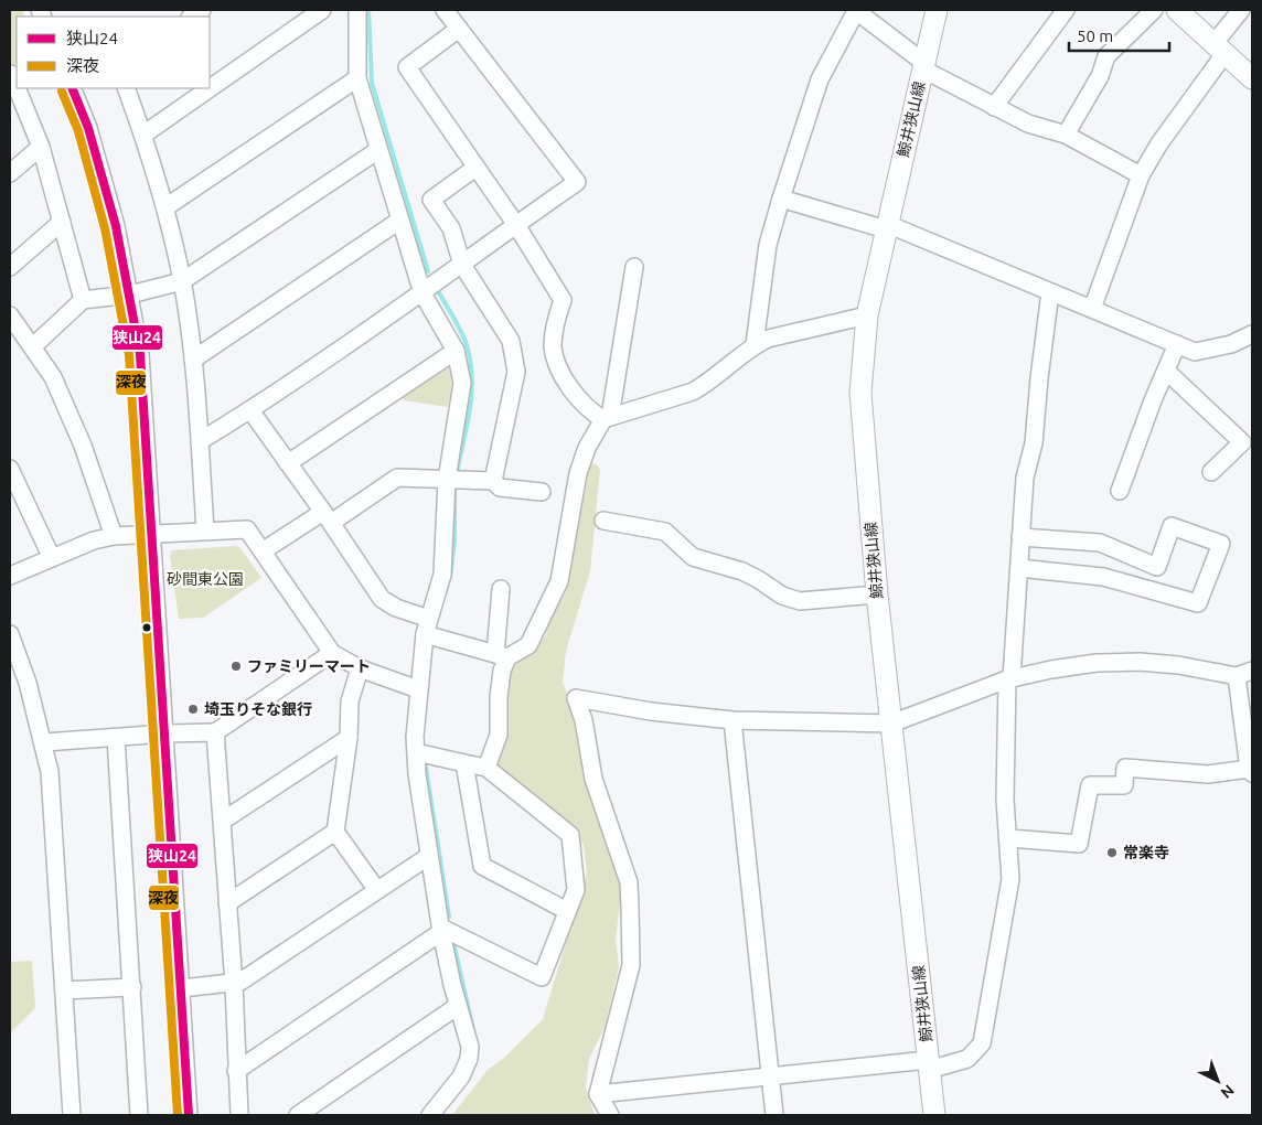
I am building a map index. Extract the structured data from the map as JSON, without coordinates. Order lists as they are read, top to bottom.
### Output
{
  "streets": {
    "main road": ["鯨井狭山線"]
  },
  "parks": ["砂間東公園"],
  "places": ["ファミリーマート", "埼玉りそな銀行", "常楽寺"],
  "lines": ["transit line 狭山24", "transit line 深夜"],
  "legend": ["狭山24", "深夜"],
  "scale_bar": "50 m",
  "north": "bottom right"
}
